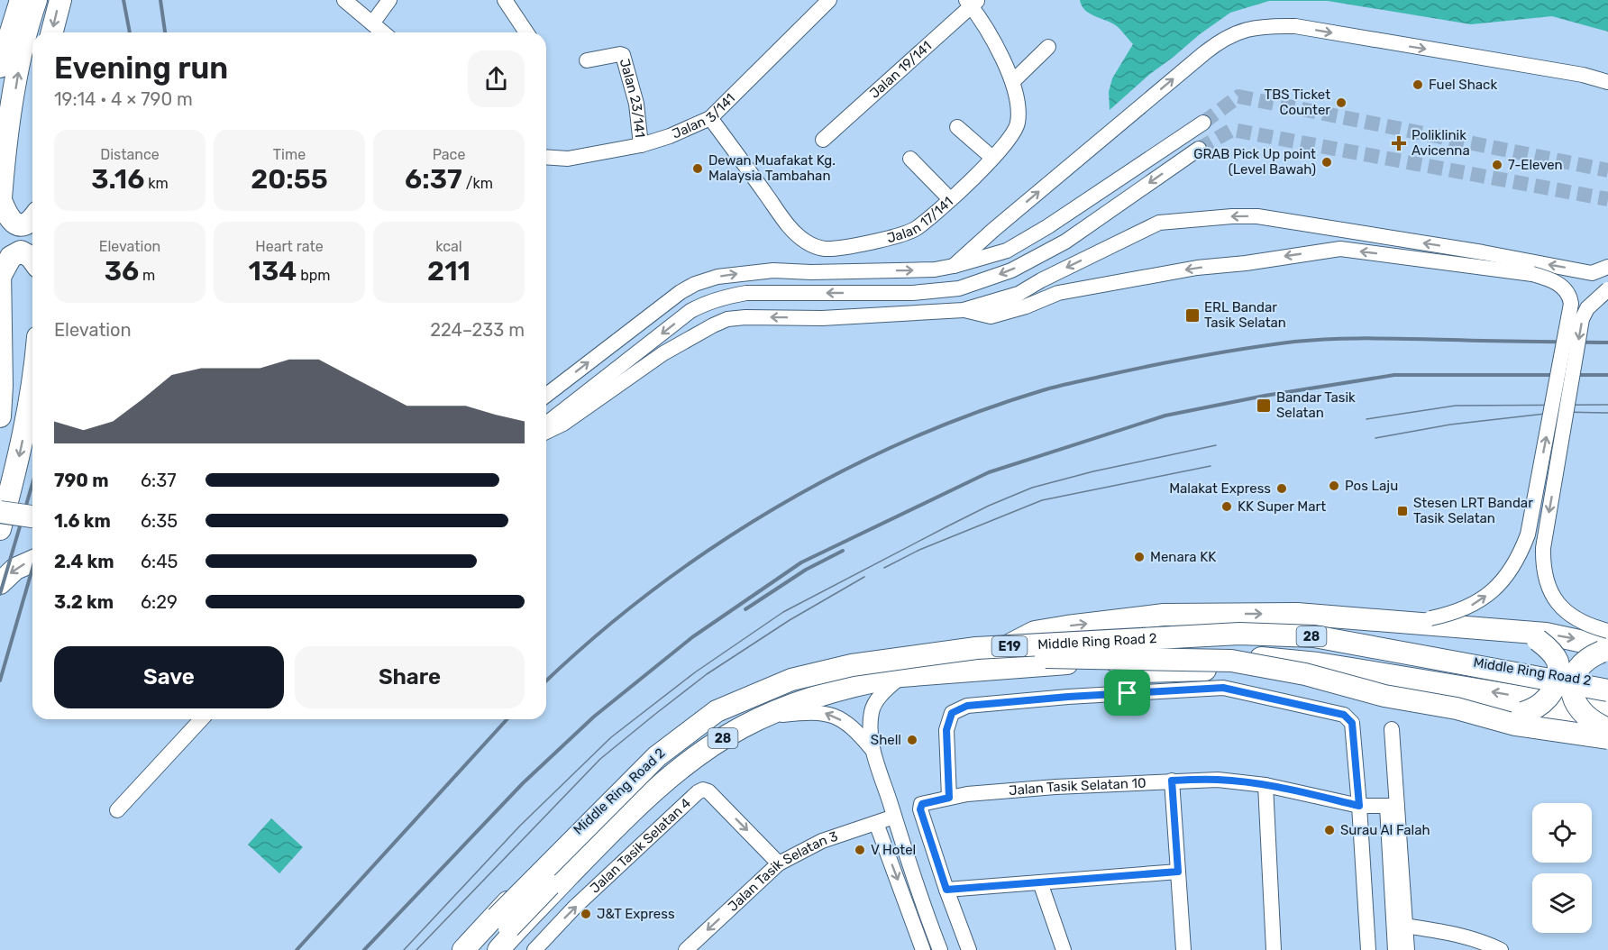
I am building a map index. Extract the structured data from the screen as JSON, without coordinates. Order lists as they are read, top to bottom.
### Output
{
  "streets": {
    "highway": ["28", "Middle Ring Road 2", "E19"],
    "street": [
      "Jalan 19/141",
      "Jalan 23/141",
      "Jalan 3/141",
      "Jalan 17/141",
      "Jalan Tasik Selatan 10",
      "Jalan Tasik Selatan 4",
      "Jalan Tasik Selatan 3"
    ]
  },
  "crossings": [
    ["Jalan 19/141", "Jalan 17/141"],
    ["Jalan 23/141", "Jalan 3/141"],
    ["Jalan 3/141", "Jalan 17/141"],
    ["Middle Ring Road 2", "E19"],
    ["Jalan Tasik Selatan 4", "Jalan Tasik Selatan 3"]
  ],
  "one_way": ["Jalan Tasik Selatan 3"],
  "places": {
    "other": [
      "Fuel Shack",
      "TBS Ticket Counter",
      "GRAB Pick Up point (Level Bawah)",
      "7-Eleven",
      "Dewan Muafakat Kg. Malaysia Tambahan",
      "Pos Laju",
      "Malakat Express",
      "KK Super Mart",
      "Menara KK",
      "Shell",
      "Surau Al Falah",
      "V Hotel",
      "J&T Express"
    ],
    "health": ["Poliklinik Avicenna"],
    "transit": ["ERL Bandar Tasik Selatan", "Bandar Tasik Selatan", "Stesen LRT Bandar Tasik Selatan"]
  },
  "page": {
    "heading": ["Evening run", "19:14 · 4 × 790 m"],
    "stats": [
      ["Distance", "3.16 km"],
      ["Time", "20:55"],
      ["Pace", "6:37 /km"],
      ["Elevation", "36 m"],
      ["Heart rate", "134 bpm"],
      ["kcal", "211"]
    ],
    "chart": ["Elevation", "224–233 m"],
    "list": [
      {
        "name": "790 m",
        "note": "6:37"
      },
      {
        "name": "1.6 km",
        "note": "6:35"
      },
      {
        "name": "2.4 km",
        "note": "6:45"
      },
      {
        "name": "3.2 km",
        "note": "6:29"
      }
    ],
    "buttons": ["Save", "Share"]
  }
}
